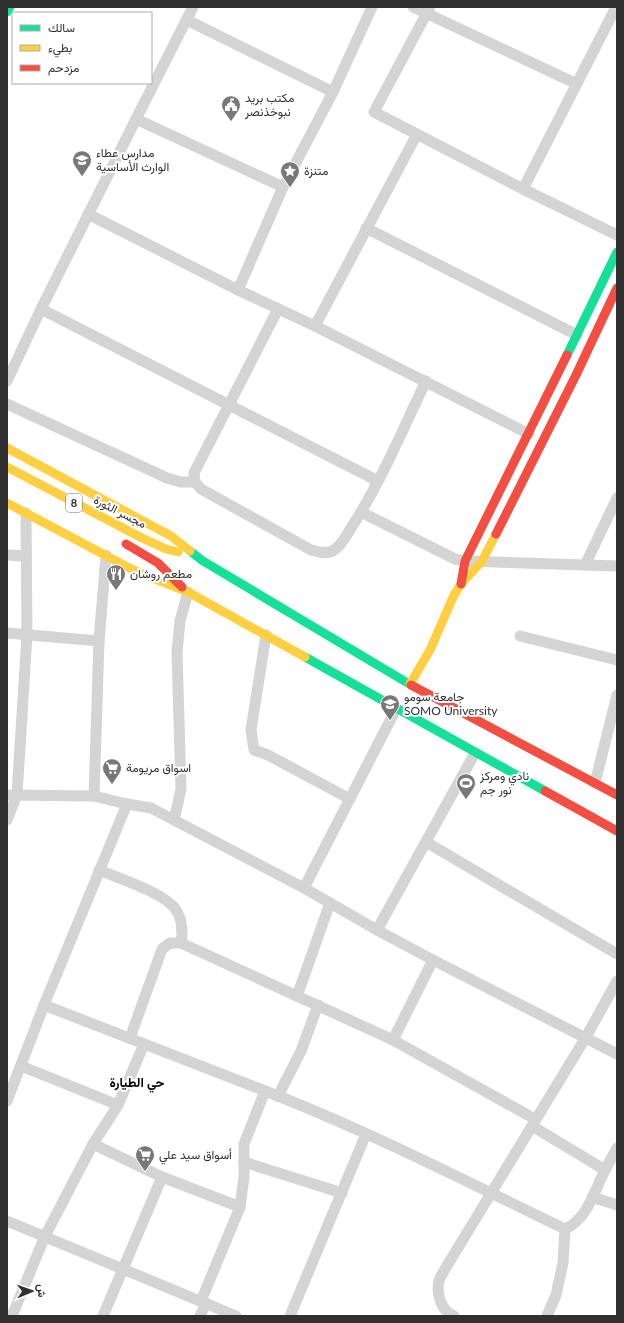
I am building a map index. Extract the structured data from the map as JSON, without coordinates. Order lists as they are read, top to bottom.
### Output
{
  "streets": {
    "main road": ["8", "مجسر الثورة"]
  },
  "crossings": [
    ["8", "مجسر الثورة"]
  ],
  "districts": ["حي الطيارة"],
  "places": {
    "public building": ["مكتب بريد نبوخذنصر"],
    "school or university": ["مدارس عطاء الوارث الأساسية", "جامعة سومو SOMO University"],
    "place": ["متنزة"],
    "restaurant": ["مطعم روشان"],
    "supermarket": ["اسواق مريومة", "أسواق سيد علي"],
    "sports": ["نادي ومركز نور جم"]
  },
  "legend": ["سالك", "بطيء", "مزدحم"],
  "north": "right"
}
